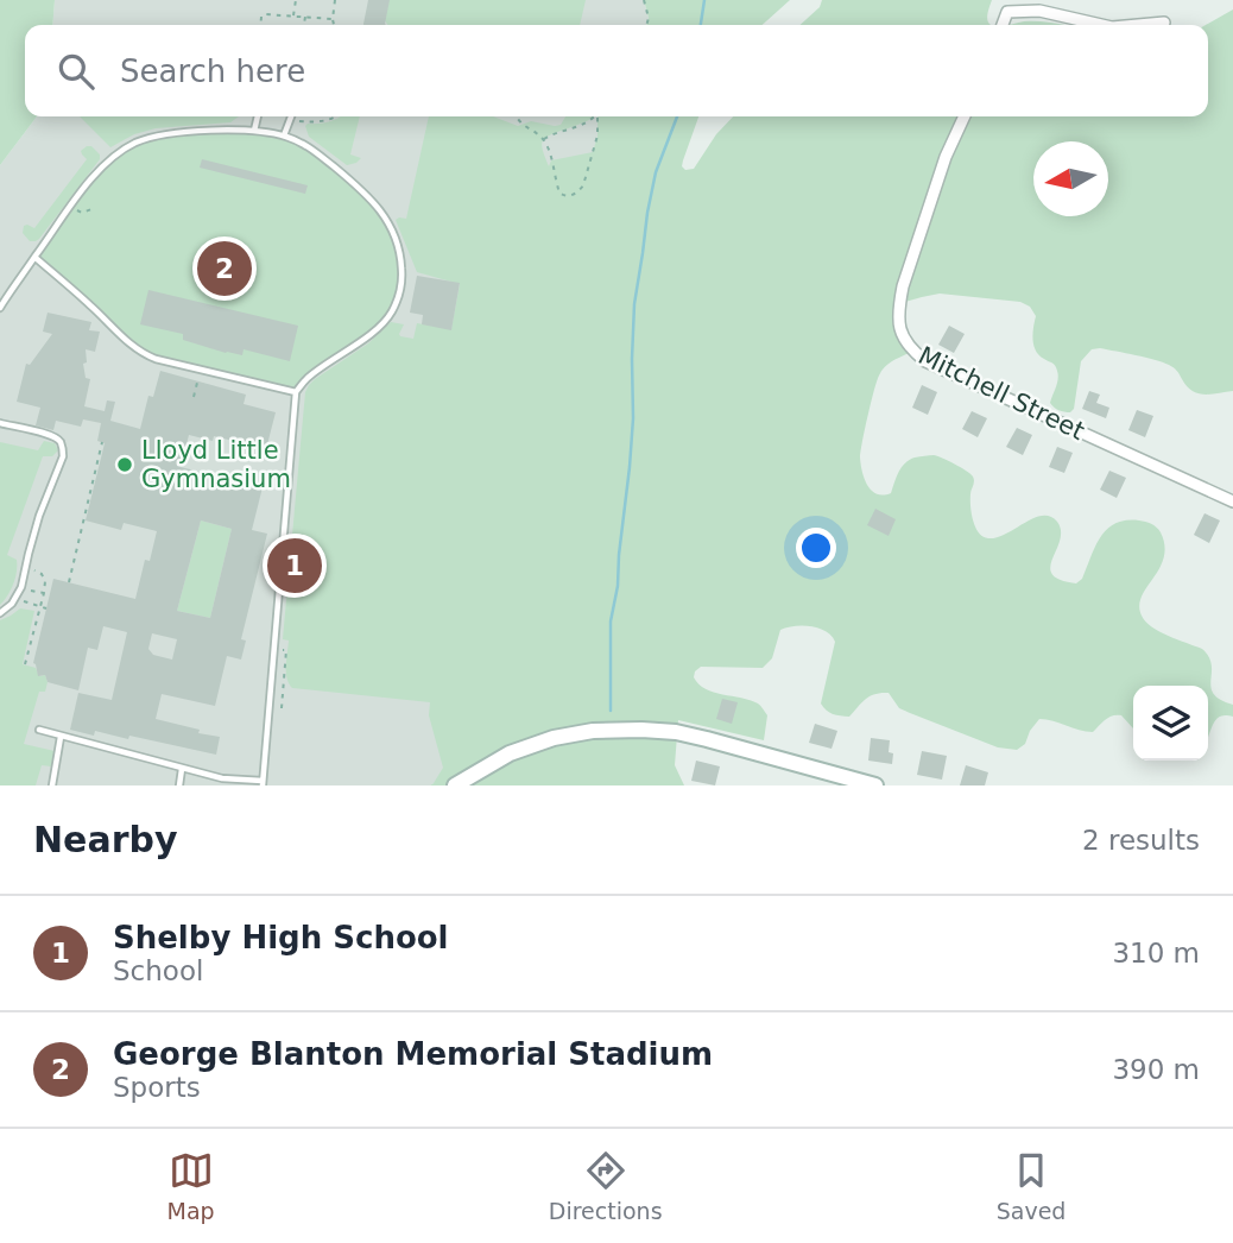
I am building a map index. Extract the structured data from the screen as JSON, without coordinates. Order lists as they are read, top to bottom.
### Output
{
  "streets": {
    "street": ["Mitchell Street"]
  },
  "places": ["Lloyd Little Gymnasium"],
  "north": "left",
  "page": {
    "search": "Search here",
    "pins": ["2", "1"],
    "heading": ["Nearby", "2 results"],
    "list": [
      {
        "mark": "1",
        "name": "Shelby High School",
        "note": "School",
        "value": "310 m"
      },
      {
        "mark": "2",
        "name": "George Blanton Memorial Stadium",
        "note": "Sports",
        "value": "390 m"
      }
    ],
    "nav": ["Map", "Directions", "Saved"]
  }
}
